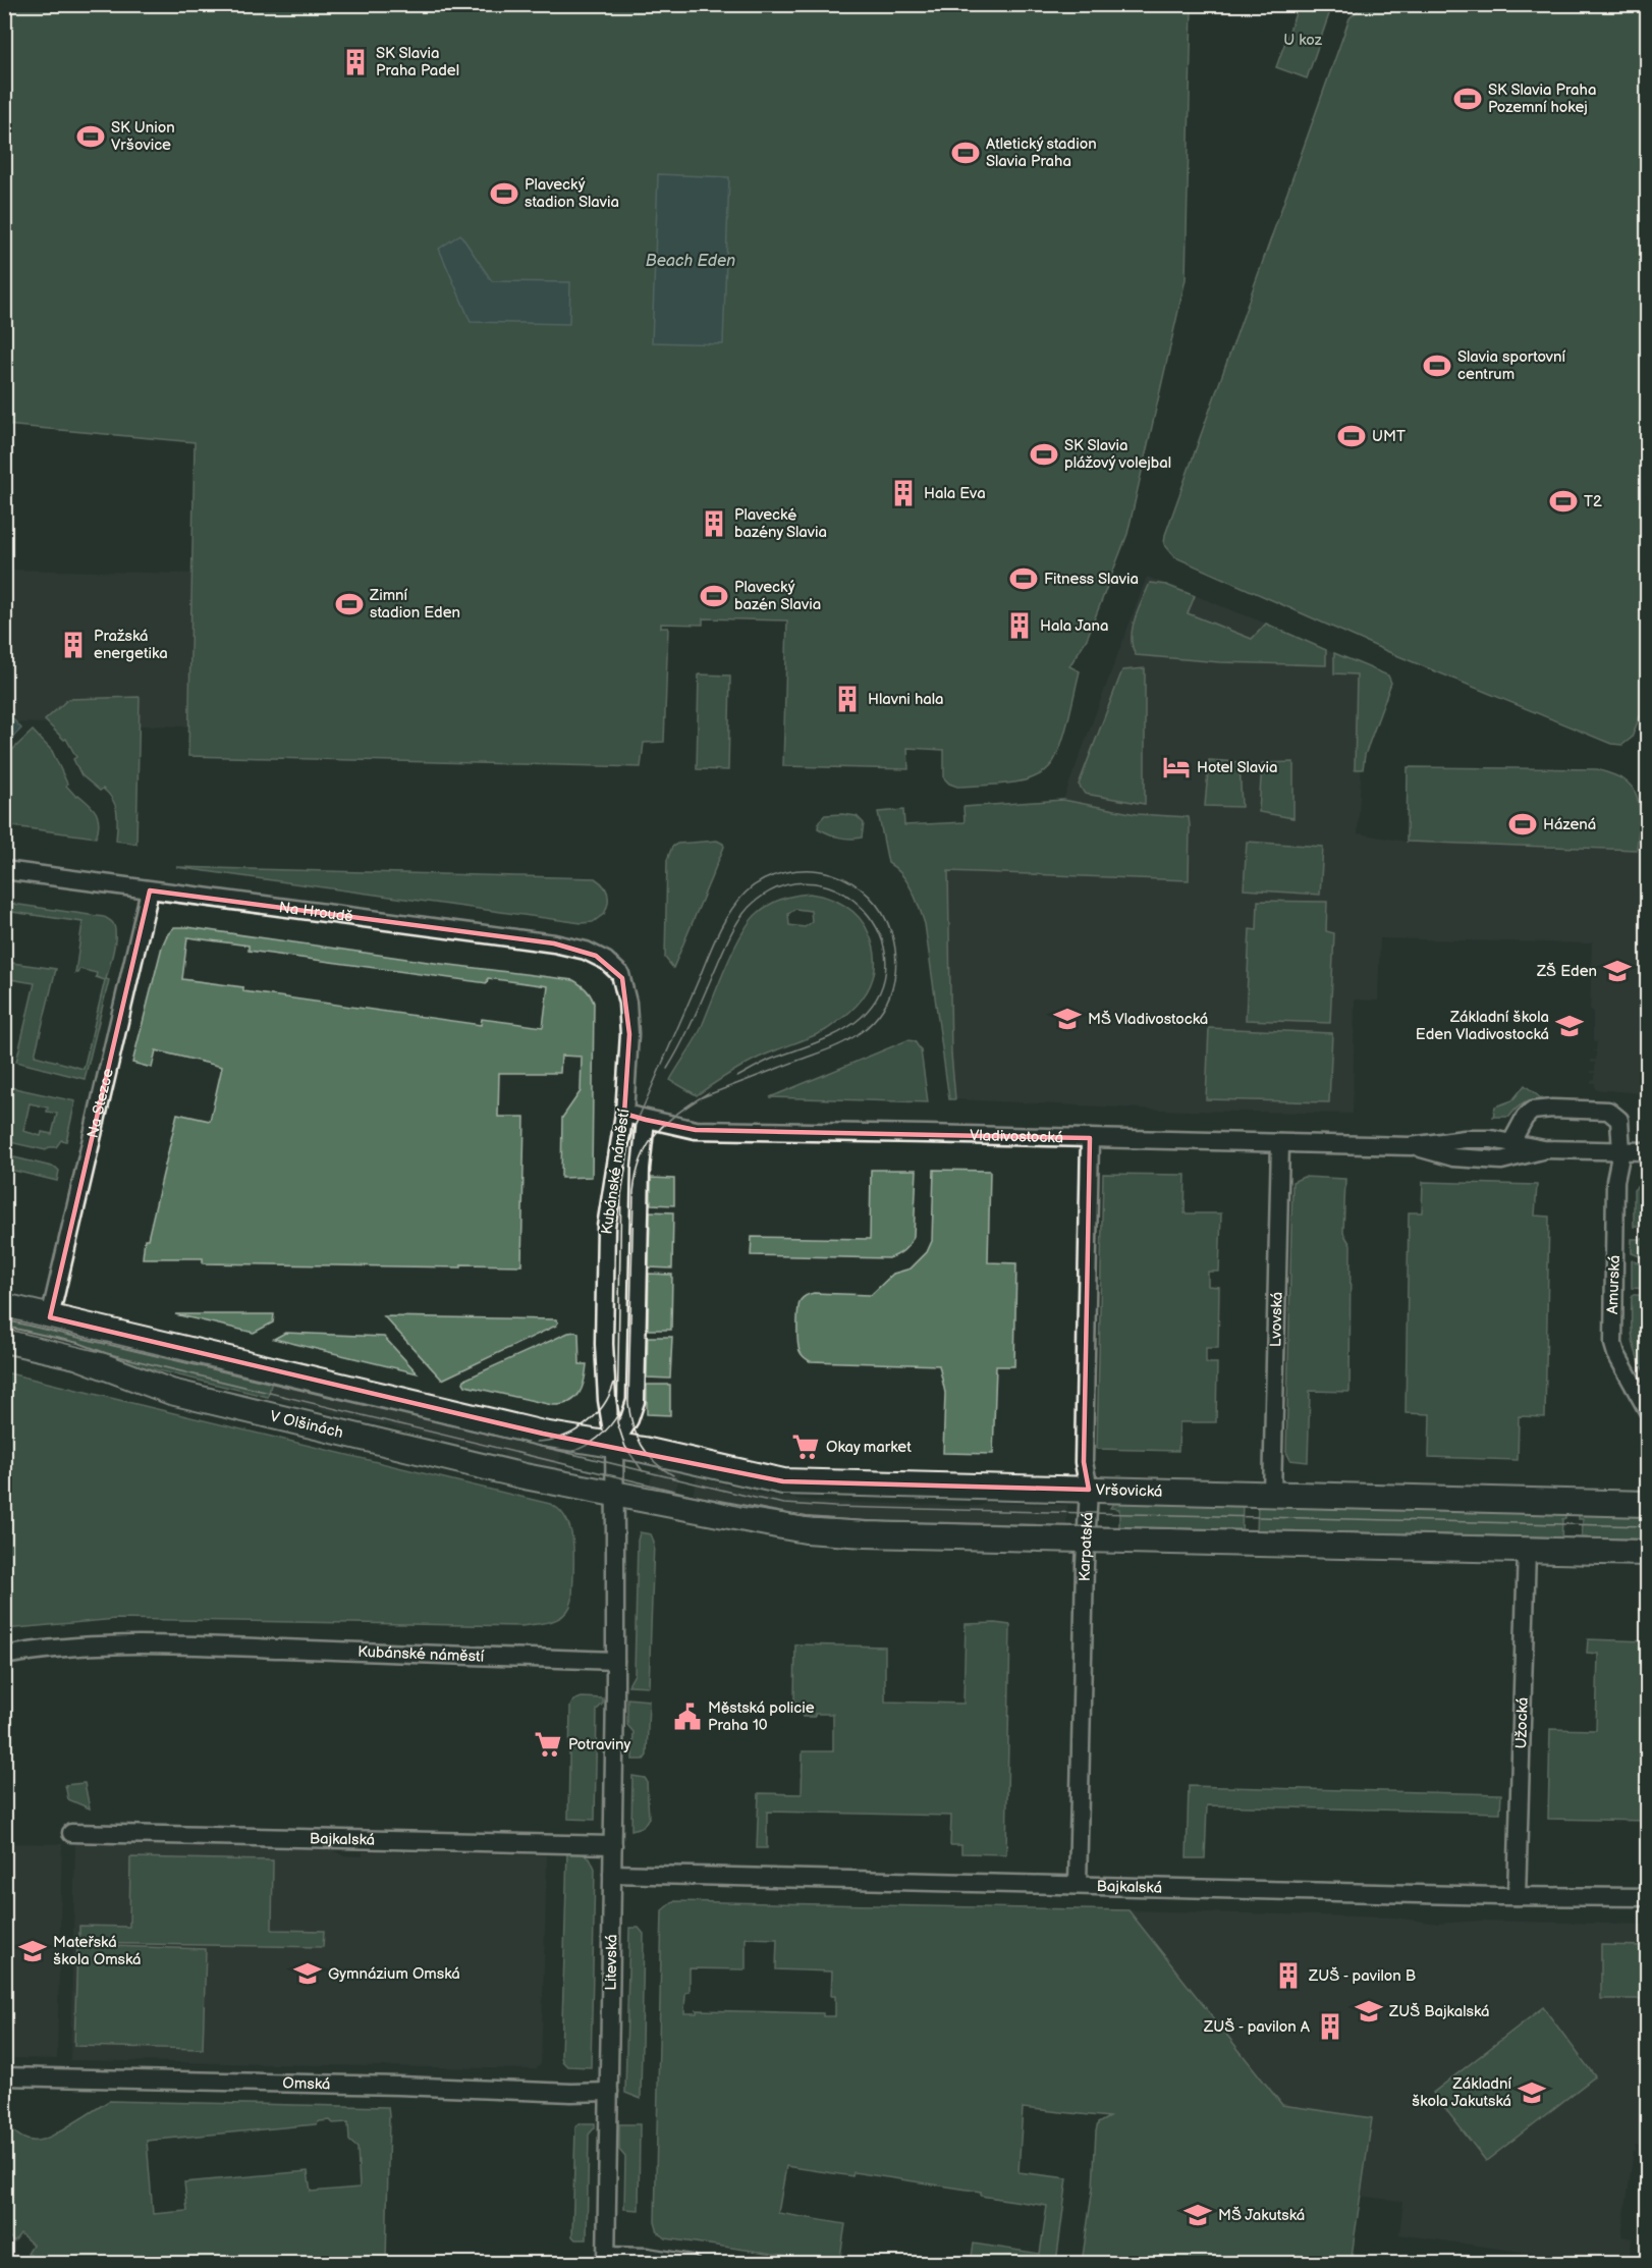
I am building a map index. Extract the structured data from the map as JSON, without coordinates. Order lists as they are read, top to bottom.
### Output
{
  "streets": {
    "main road": ["V Olšinách", "Vršovická"],
    "street": [
      "Na Hroudě",
      "Na Stezce",
      "Vladivostocká",
      "Kubánské náměstí",
      "Amurská",
      "Lvovská",
      "Karpatská",
      "Užocká",
      "Bajkalská",
      "Litevská",
      "Omská"
    ]
  },
  "crossings": [
    ["Na Hroudě", "Na Stezce"],
    ["Na Hroudě", "Kubánské náměstí"],
    ["Vladivostocká", "Kubánské náměstí"],
    ["Vladivostocká", "Amurská"],
    ["Vladivostocká", "Lvovská"],
    ["Vladivostocká", "Karpatská"],
    ["Kubánské náměstí", "V Olšinách"],
    ["Kubánské náměstí", "Vršovická"],
    ["Kubánské náměstí", "Litevská"],
    ["Lvovská", "Vršovická"],
    ["Vršovická", "Karpatská"],
    ["Karpatská", "Bajkalská"],
    ["Užocká", "Bajkalská"],
    ["Bajkalská", "Litevská"],
    ["Litevská", "Omská"]
  ],
  "water": ["Beach Eden"],
  "parks": ["U koz"],
  "places": {
    "building": [
      "SK Slavia Praha Padel",
      "Hala Eva",
      "Plavecké bazény Slavia",
      "Hala Jana",
      "Pražská energetika",
      "Hlavni hala",
      "ZUŠ - pavilon B",
      "ZUŠ - pavilon A"
    ],
    "sports": [
      "SK Slavia Praha Pozemní hokej",
      "SK Union Vršovice",
      "Atletický stadion Slavia Praha",
      "Plavecký stadion Slavia",
      "Slavia sportovní centrum",
      "UMT",
      "SK Slavia plážový volejbal",
      "T2",
      "Fitness Slavia",
      "Plavecký bazén Slavia",
      "Zimní stadion Eden",
      "Házená"
    ],
    "hotel": ["Hotel Slavia"],
    "school or university": [
      "ZŠ Eden",
      "MŠ Vladivostocká",
      "Základní škola Eden Vladivostocká",
      "Mateřská škola Omská",
      "Gymnázium Omská",
      "ZUŠ Bajkalská",
      "Základní škola Jakutská",
      "MŠ Jakutská"
    ],
    "supermarket": ["Okay market", "Potraviny"],
    "public building": ["Městská policie Praha 10"]
  }
}
